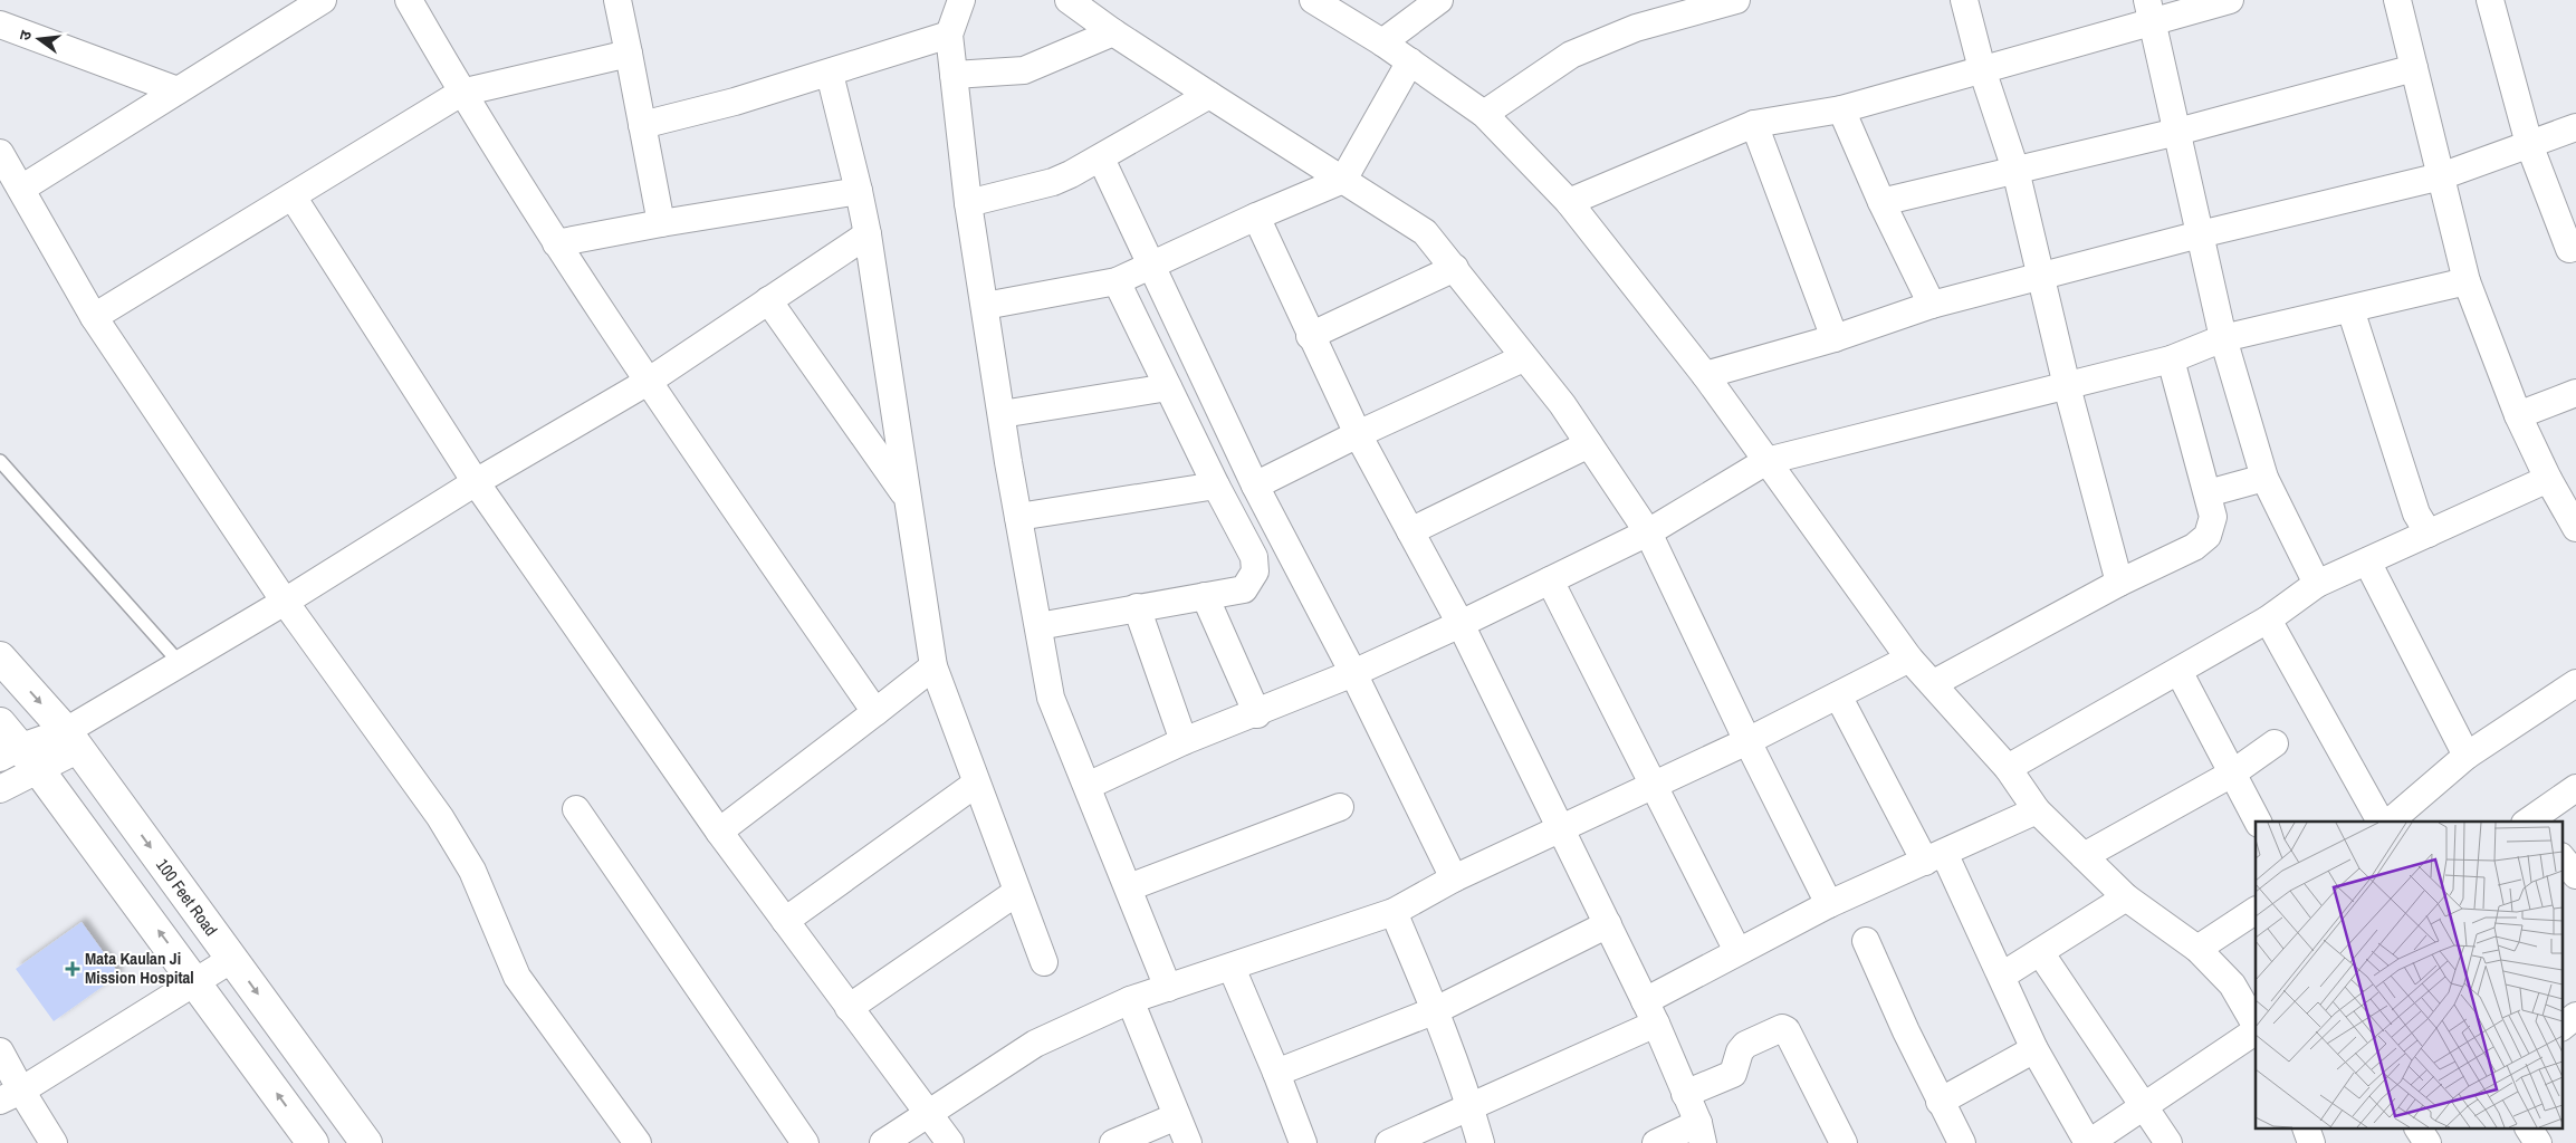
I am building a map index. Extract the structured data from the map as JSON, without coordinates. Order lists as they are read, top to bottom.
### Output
{
  "streets": {
    "main road": ["100 Feet Road"]
  },
  "places": {
    "health": ["Mata Kaulan Ji Mission Hospital"]
  },
  "north": "left"
}
